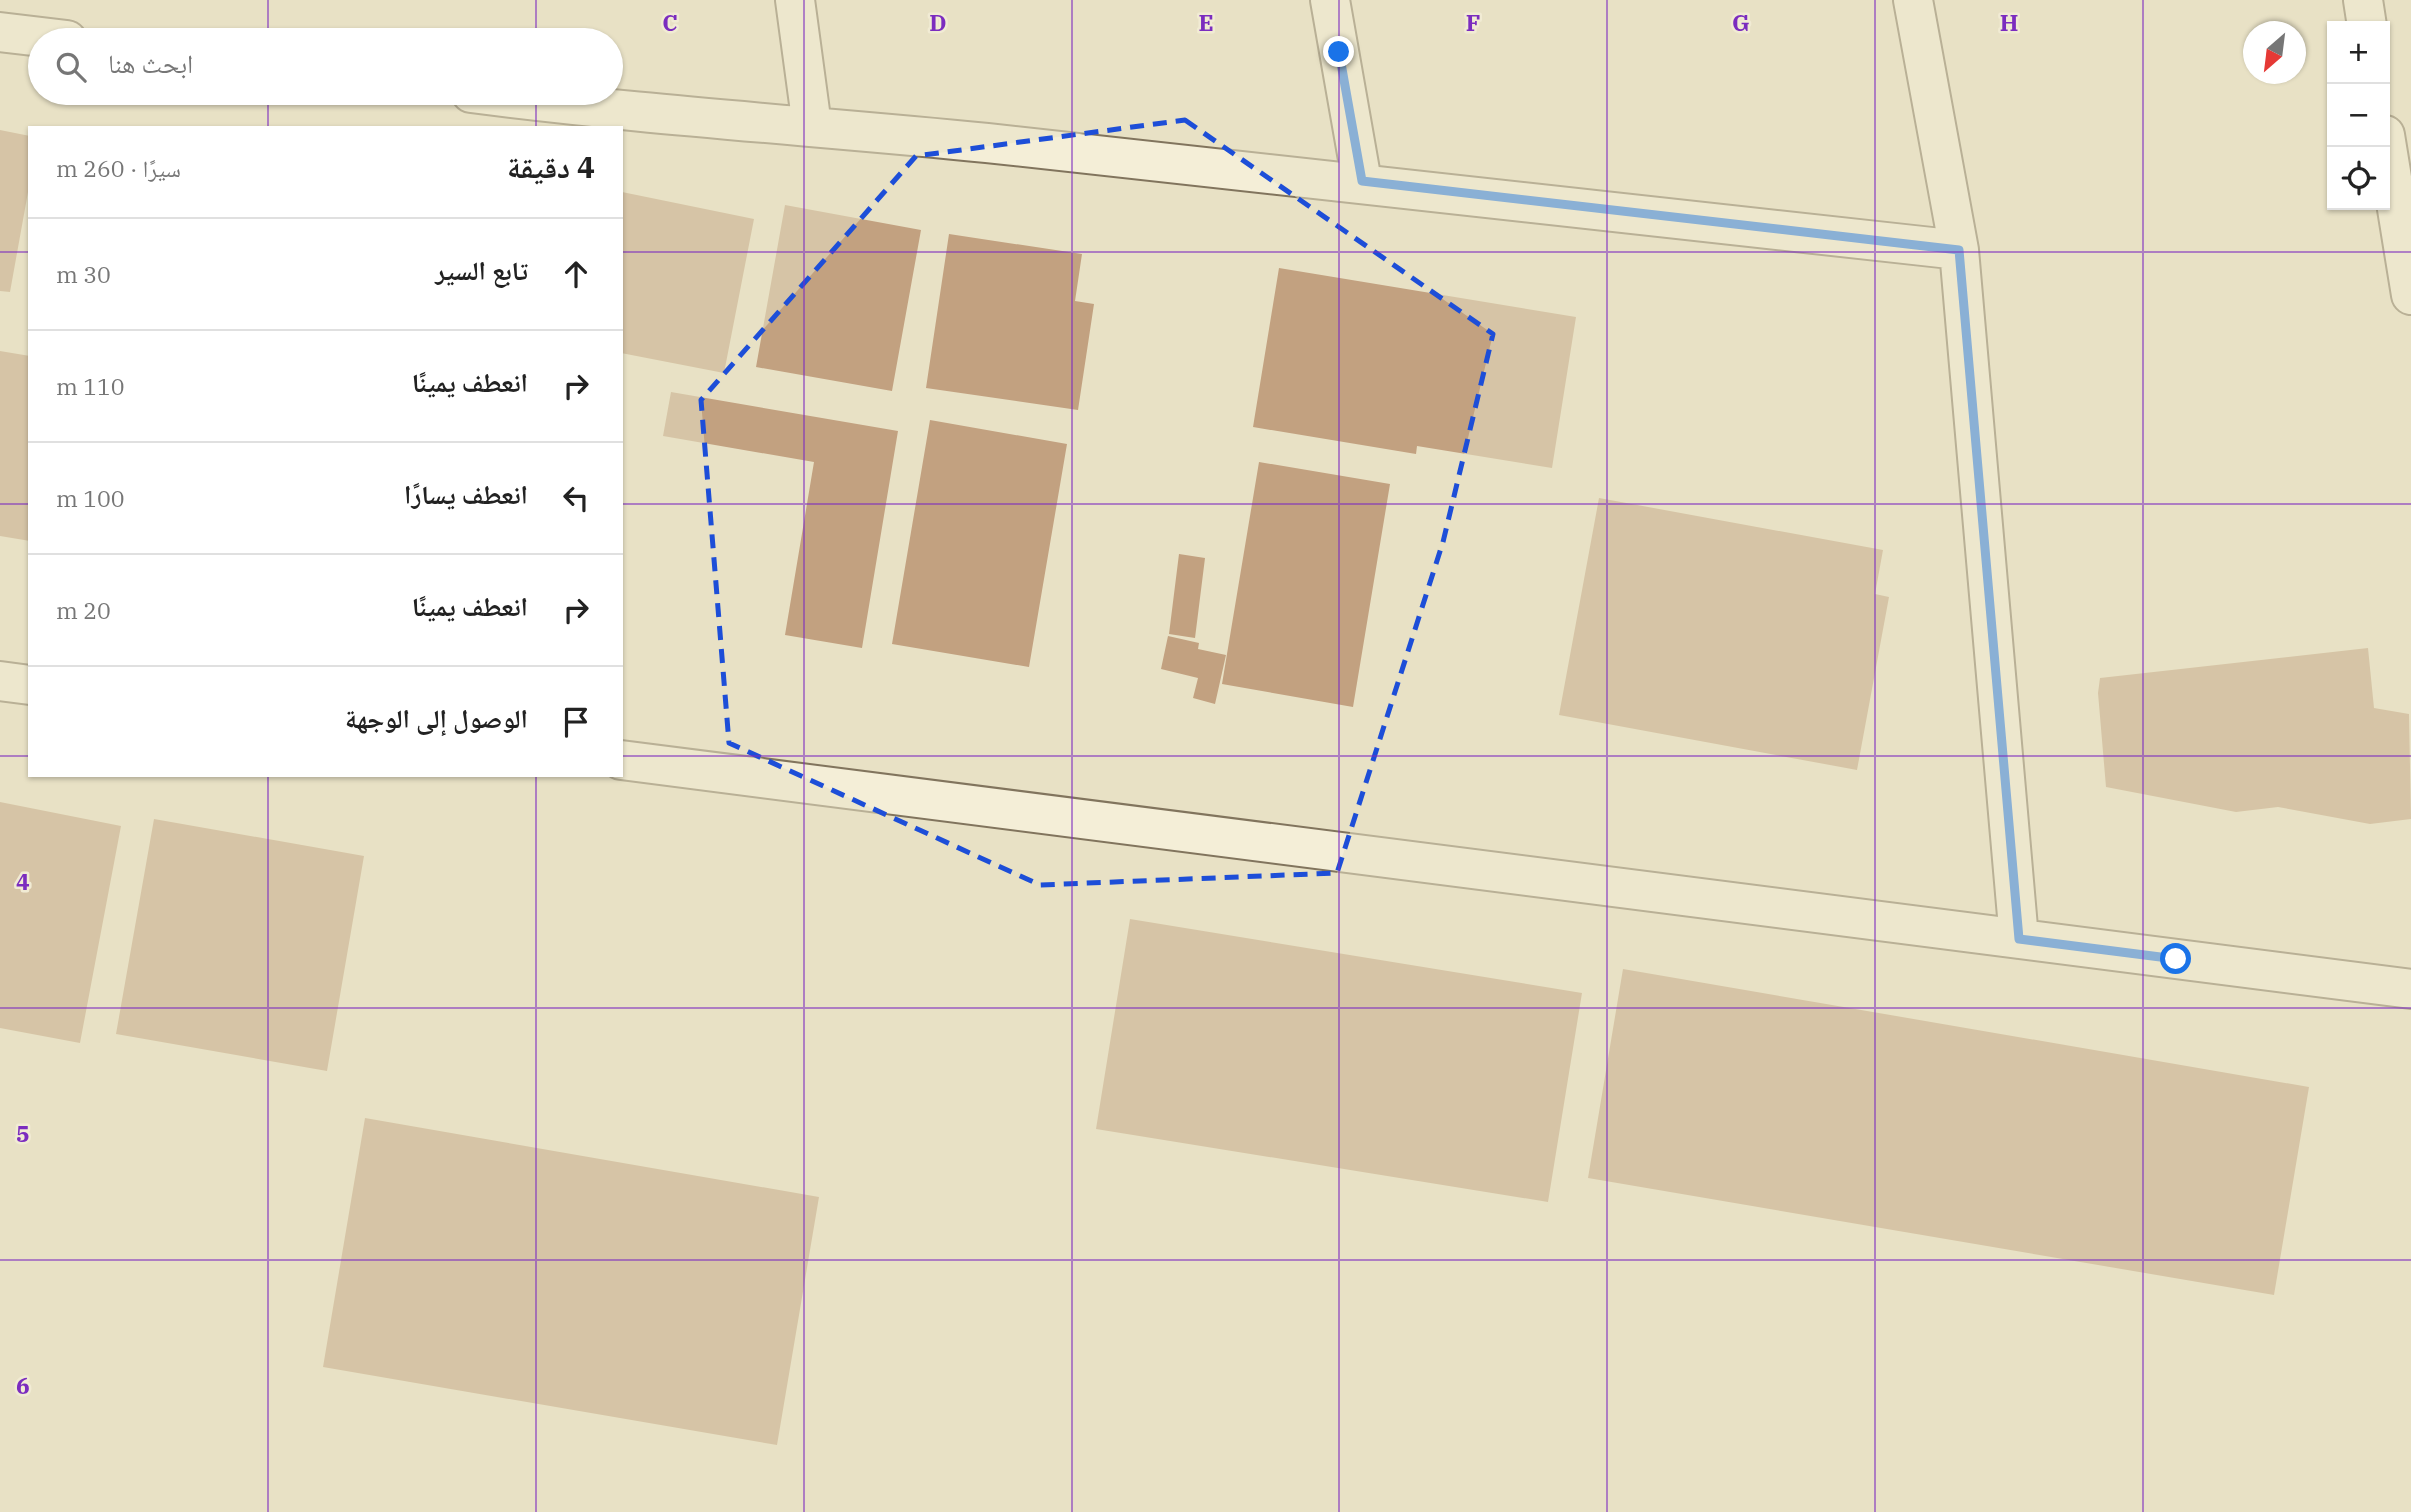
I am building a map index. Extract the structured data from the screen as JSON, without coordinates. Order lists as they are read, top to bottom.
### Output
{
  "north": "bottom left",
  "page": {
    "map_buttons": ["+", "−"],
    "search": "ابحث هنا",
    "heading": ["4 دقيقة", "سيرًا · 260 m"],
    "list": [
      ["تابع السير", "30 m"],
      ["انعطف يمينًا", "110 m"],
      ["انعطف يسارًا", "100 m"],
      ["انعطف يمينًا", "20 m"],
      "الوصول إلى الوجهة"
    ]
  },
  "grid": {
    "columns": [
      "C",
      "D",
      "E",
      "F",
      "G",
      "H"
    ],
    "rows": ["4", "5", "6"]
  }
}
